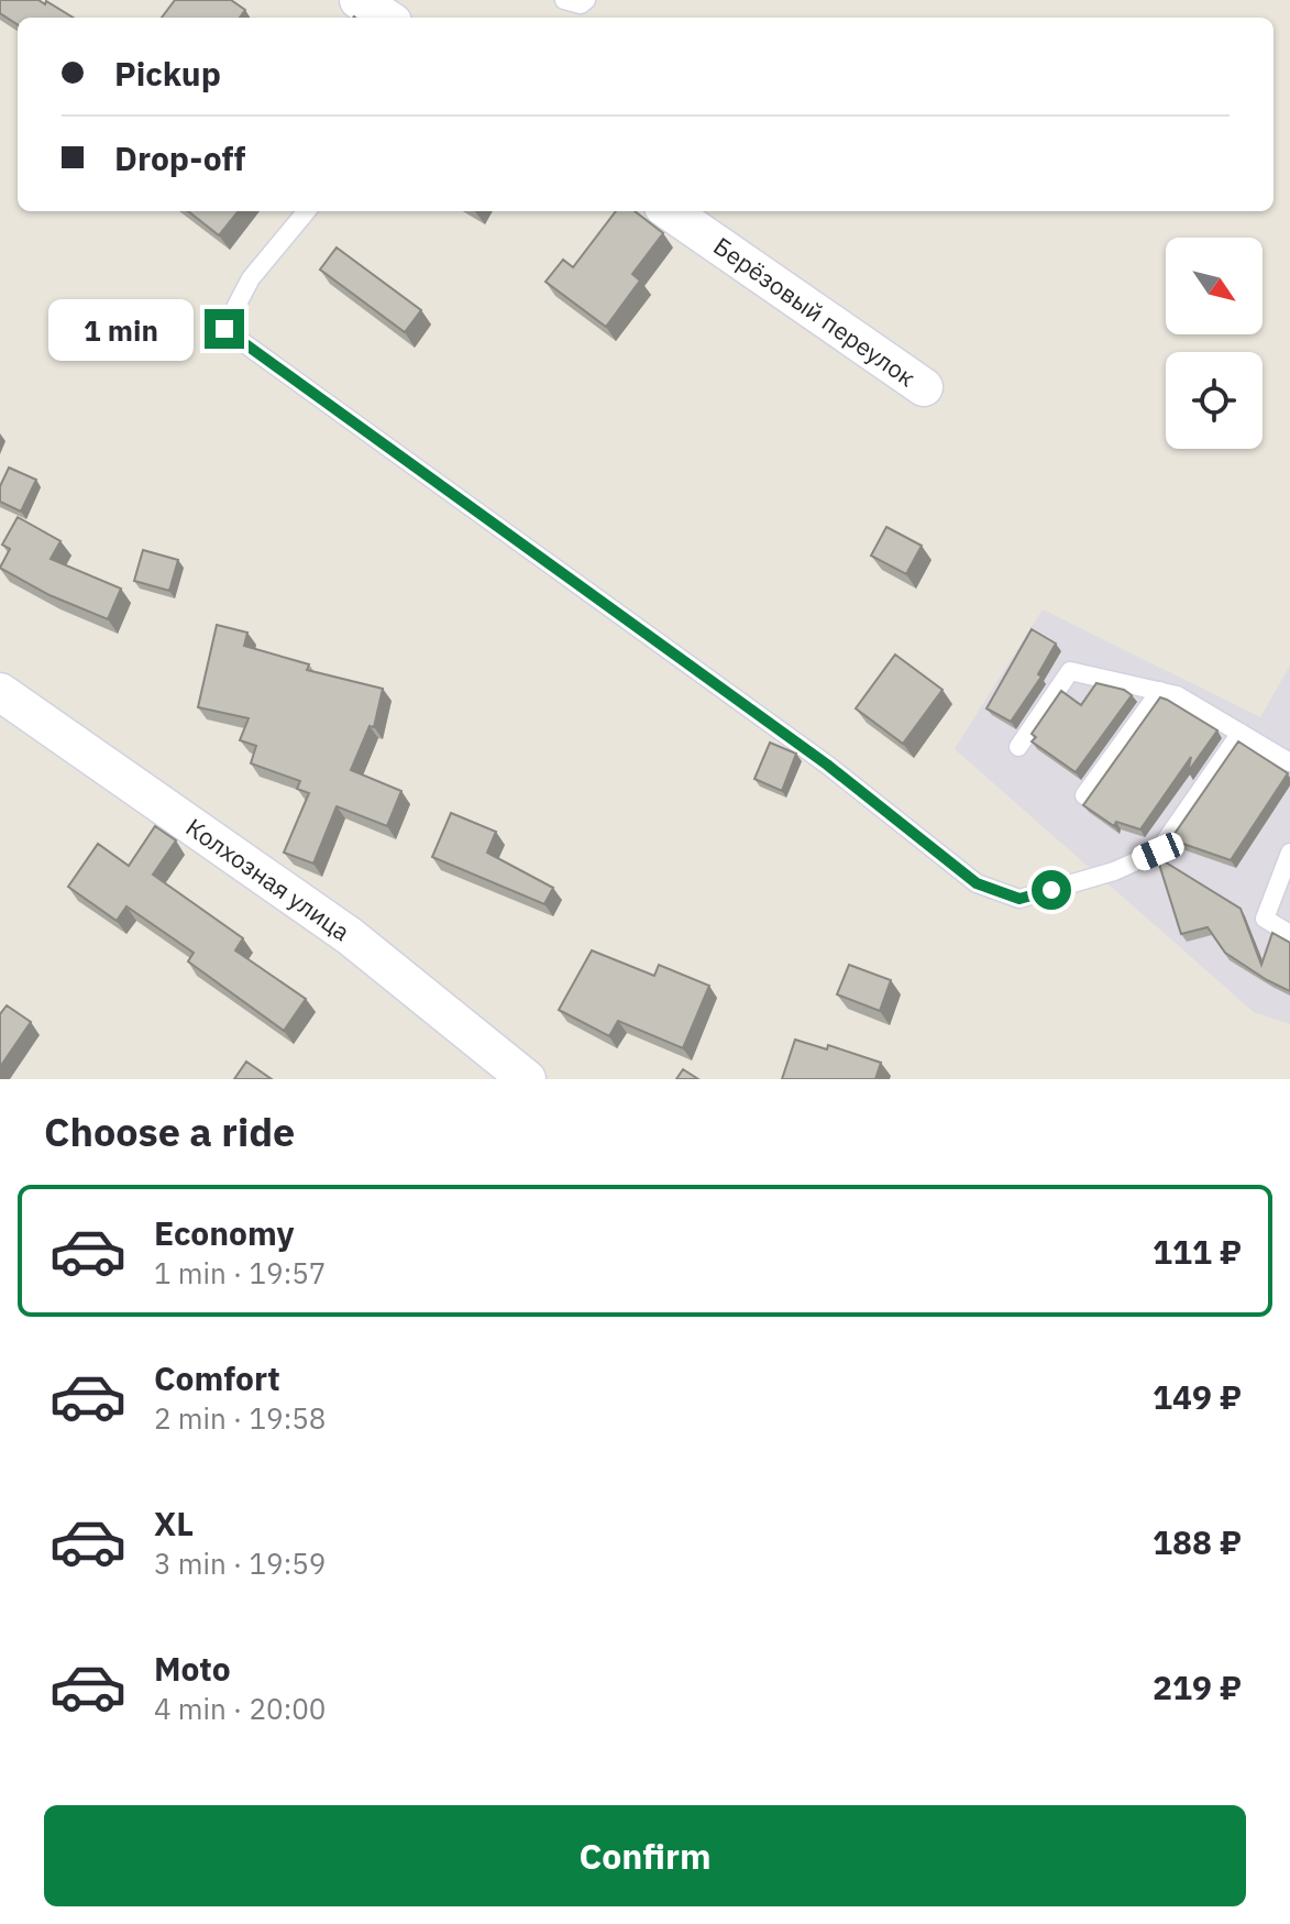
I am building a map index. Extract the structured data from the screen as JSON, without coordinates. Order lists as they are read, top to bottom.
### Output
{
  "streets": {
    "street": ["Берёзовый переулок", "Колхозная улица"]
  },
  "north": "bottom right",
  "page": {
    "banner": ["Pickup", "Drop-off"],
    "bubble": "1 min",
    "heading": "Choose a ride",
    "list": [
      {
        "name": "Economy",
        "note": "1 min · 19:57",
        "value": "111 ₽"
      },
      {
        "name": "Comfort",
        "note": "2 min · 19:58",
        "value": "149 ₽"
      },
      {
        "name": "XL",
        "note": "3 min · 19:59",
        "value": "188 ₽"
      },
      {
        "name": "Moto",
        "note": "4 min · 20:00",
        "value": "219 ₽"
      }
    ],
    "buttons": "Confirm"
  }
}
